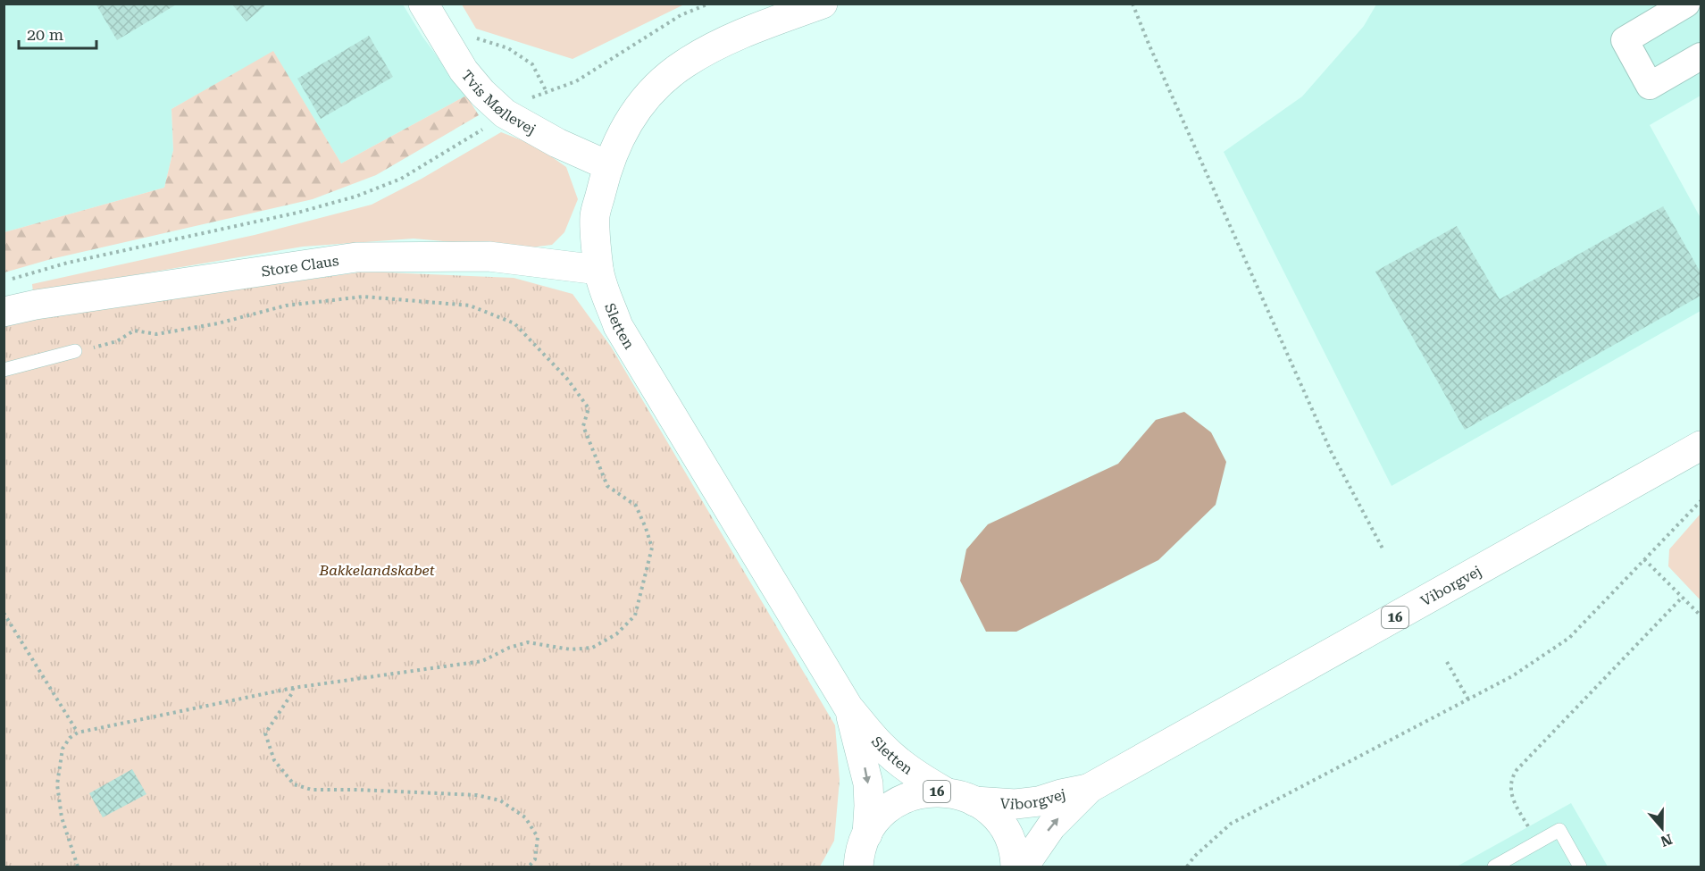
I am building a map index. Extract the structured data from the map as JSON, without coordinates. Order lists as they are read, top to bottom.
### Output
{
  "streets": {
    "street": [
      "Tvis Møllevej",
      "Store Claus",
      "Sletten",
      "Viborgvej",
      "16"
    ]
  },
  "crossings": [
    ["Tvis Møllevej", "Sletten"],
    ["Store Claus", "Sletten"],
    ["Sletten", "16"],
    ["Viborgvej", "16"]
  ],
  "parks": ["Bakkelandskabet"],
  "scale_bar": "20 m",
  "north": "bottom"
}
